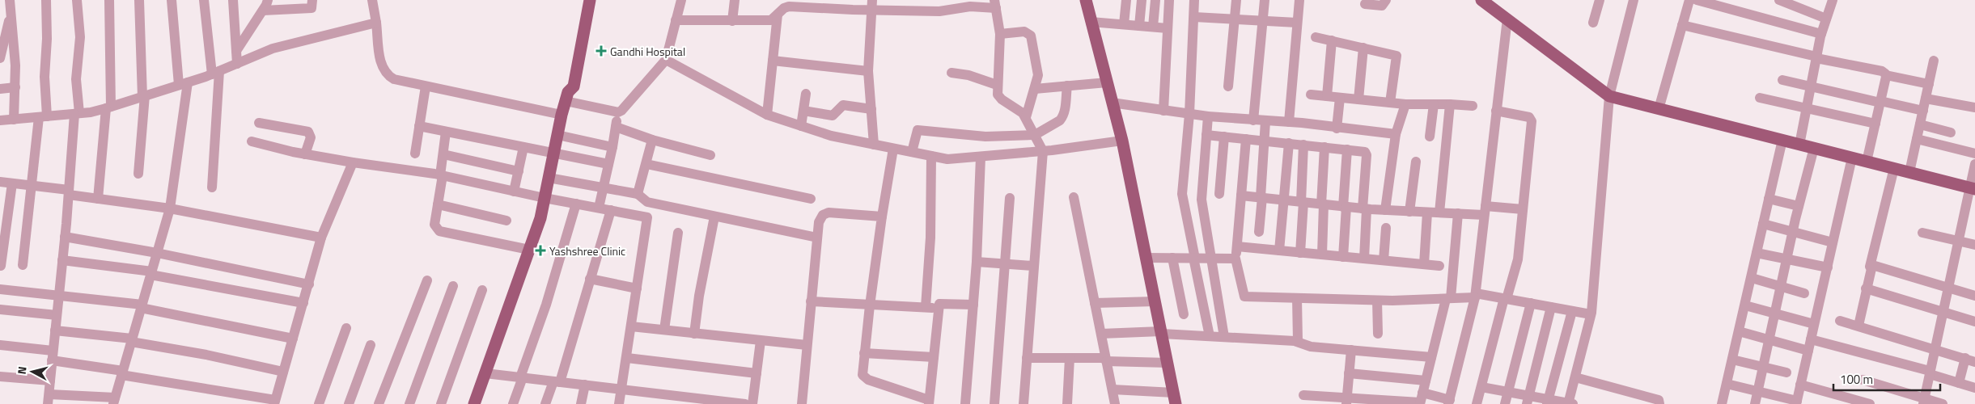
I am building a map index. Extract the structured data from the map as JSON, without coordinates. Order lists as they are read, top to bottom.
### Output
{
  "places": {
    "health": ["Gandhi Hospital", "Yashshree Clinic"]
  },
  "scale_bar": "100 m",
  "north": "left"
}
